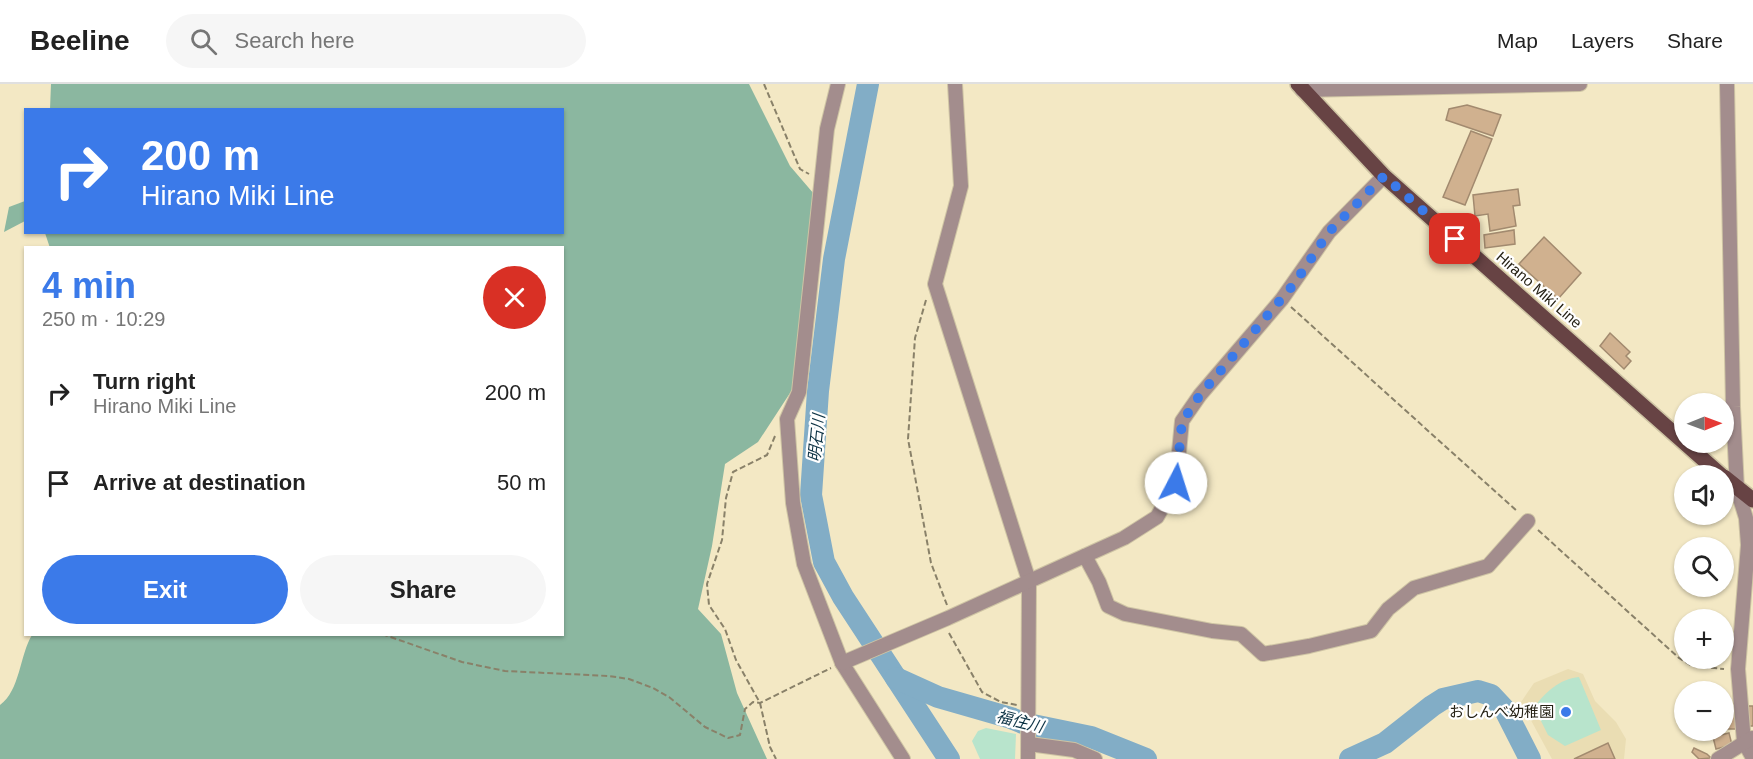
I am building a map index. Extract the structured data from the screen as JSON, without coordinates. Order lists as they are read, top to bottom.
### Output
{
  "streets": {
    "main road": ["Hirano Miki Line"]
  },
  "water": ["明石川", "福住川"],
  "places": ["おしんべ幼稚園"],
  "north": "right",
  "page": {
    "header": "Beeline",
    "search": "Search here",
    "nav": ["Map", "Layers", "Share"],
    "turn": ["200 m", "Hirano Miki Line"],
    "heading": ["4 min", "250 m · 10:29"],
    "list": [
      {
        "name": "Turn right",
        "note": "Hirano Miki Line",
        "value": "200 m"
      },
      {
        "name": "Arrive at destination",
        "value": "50 m"
      }
    ],
    "map_buttons": ["+", "−"],
    "buttons": ["Exit", "Share"]
  }
}
